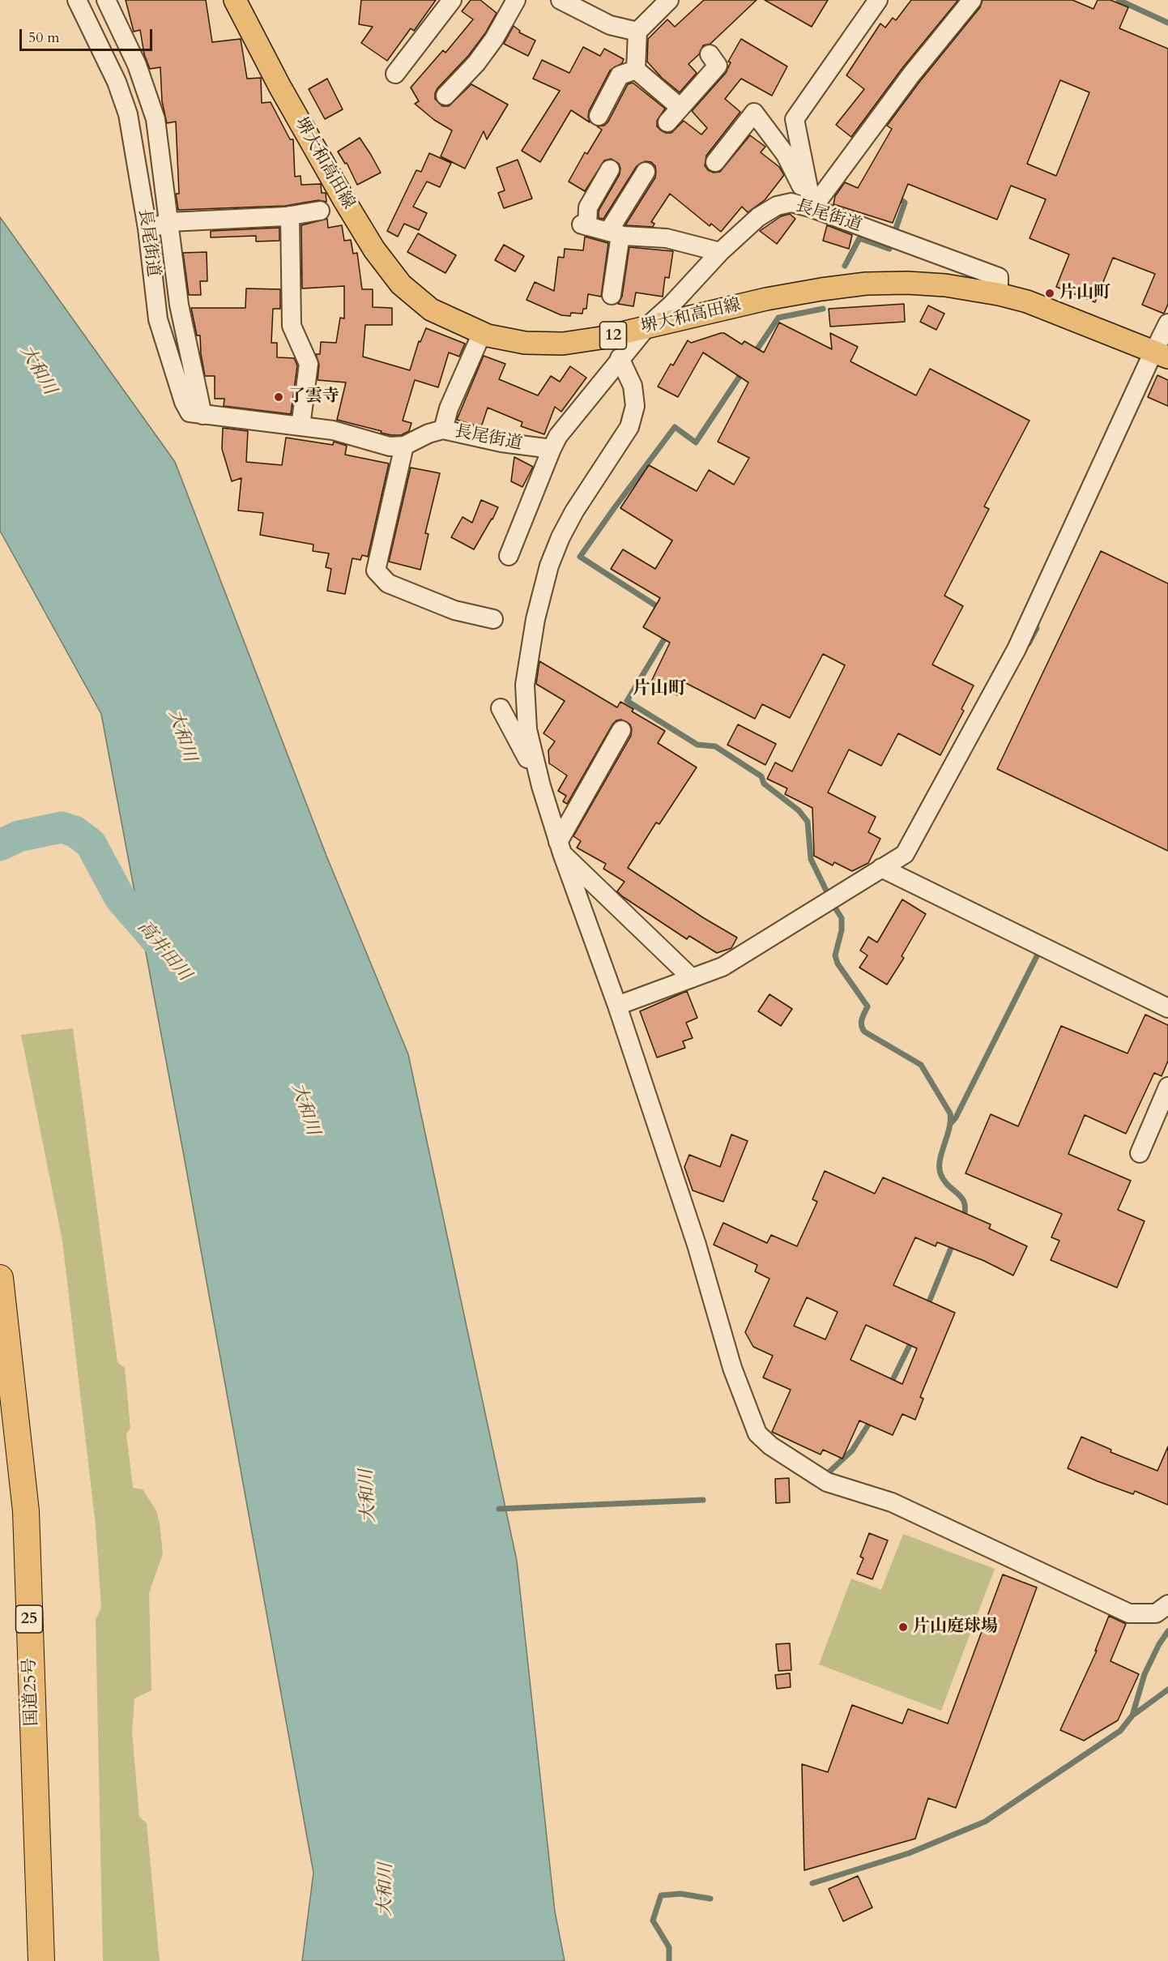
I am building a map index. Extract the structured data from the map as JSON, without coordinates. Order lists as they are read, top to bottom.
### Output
{
  "streets": {
    "highway": ["25", "国道25号"],
    "main road": ["堺大和高田線", "12"],
    "street": ["長尾街道"]
  },
  "crossings": [
    ["堺大和高田線", "長尾街道"]
  ],
  "districts": ["片山町"],
  "water": ["大和川", "高井田川"],
  "places": ["片山町", "了雲寺", "片山庭球場"],
  "scale_bar": "50 m"
}
